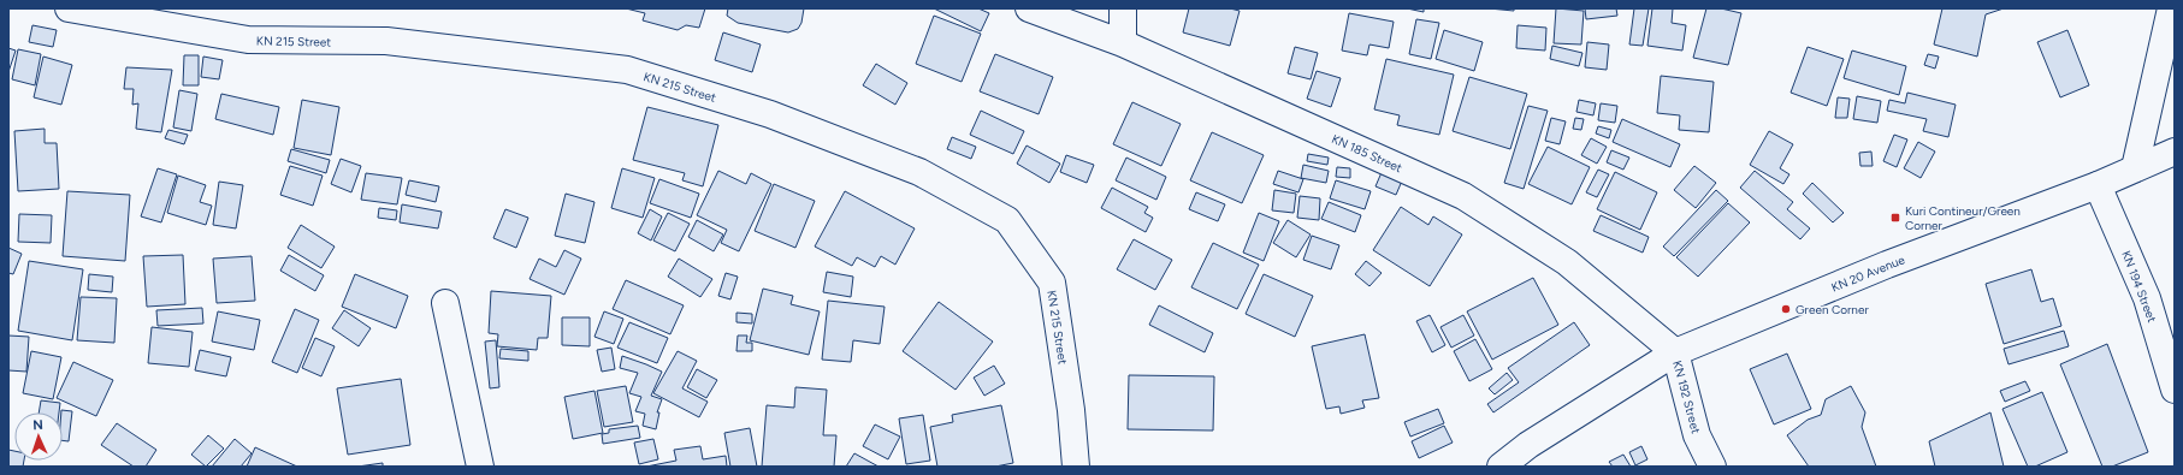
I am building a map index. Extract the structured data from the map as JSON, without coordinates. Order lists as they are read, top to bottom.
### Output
{
  "streets": {
    "street": [
      "KN 215 Street",
      "KN 185 Street",
      "KN 20 Avenue",
      "KN 194 Street",
      "KN 192 Street"
    ]
  },
  "crossings": [
    ["KN 185 Street", "KN 20 Avenue"],
    ["KN 185 Street", "KN 192 Street"],
    ["KN 20 Avenue", "KN 194 Street"],
    ["KN 20 Avenue", "KN 192 Street"]
  ],
  "places": {
    "transit": ["Kuri Contineur/Green Corner"],
    "other": ["Green Corner"]
  },
  "north": "top"
}
